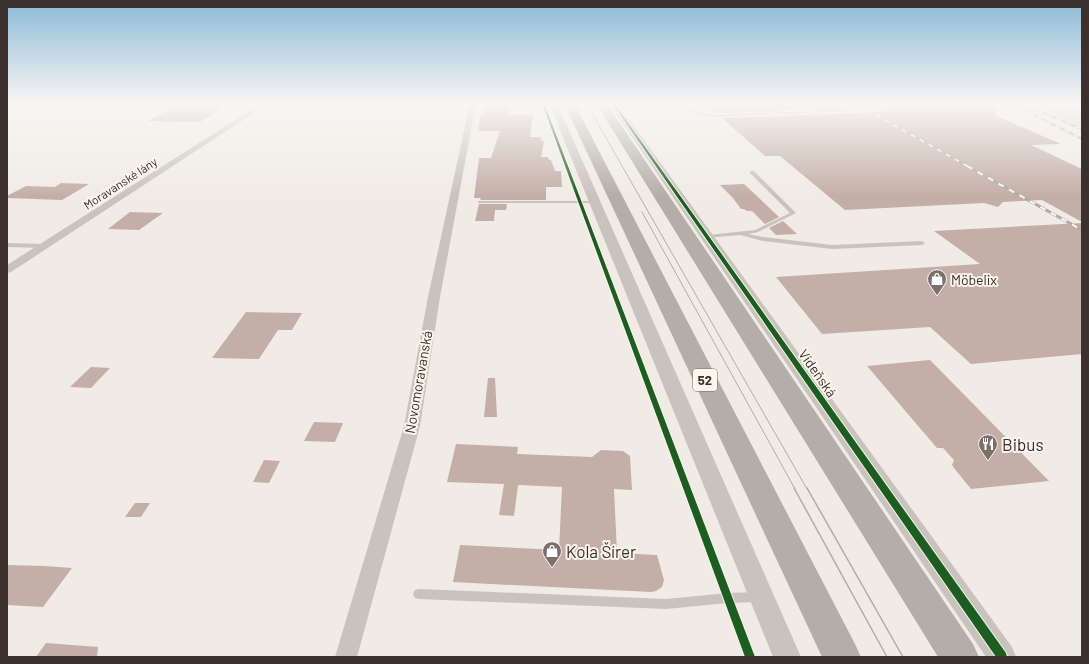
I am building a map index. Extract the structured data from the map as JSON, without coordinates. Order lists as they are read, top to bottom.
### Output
{
  "streets": {
    "highway": ["52"],
    "street": ["Moravanské lány", "Vídeňská", "Novomoravanská"]
  },
  "places": {
    "shop": ["Möbelix", "Kola Šírer"],
    "restaurant": ["Bibus"]
  }
}
